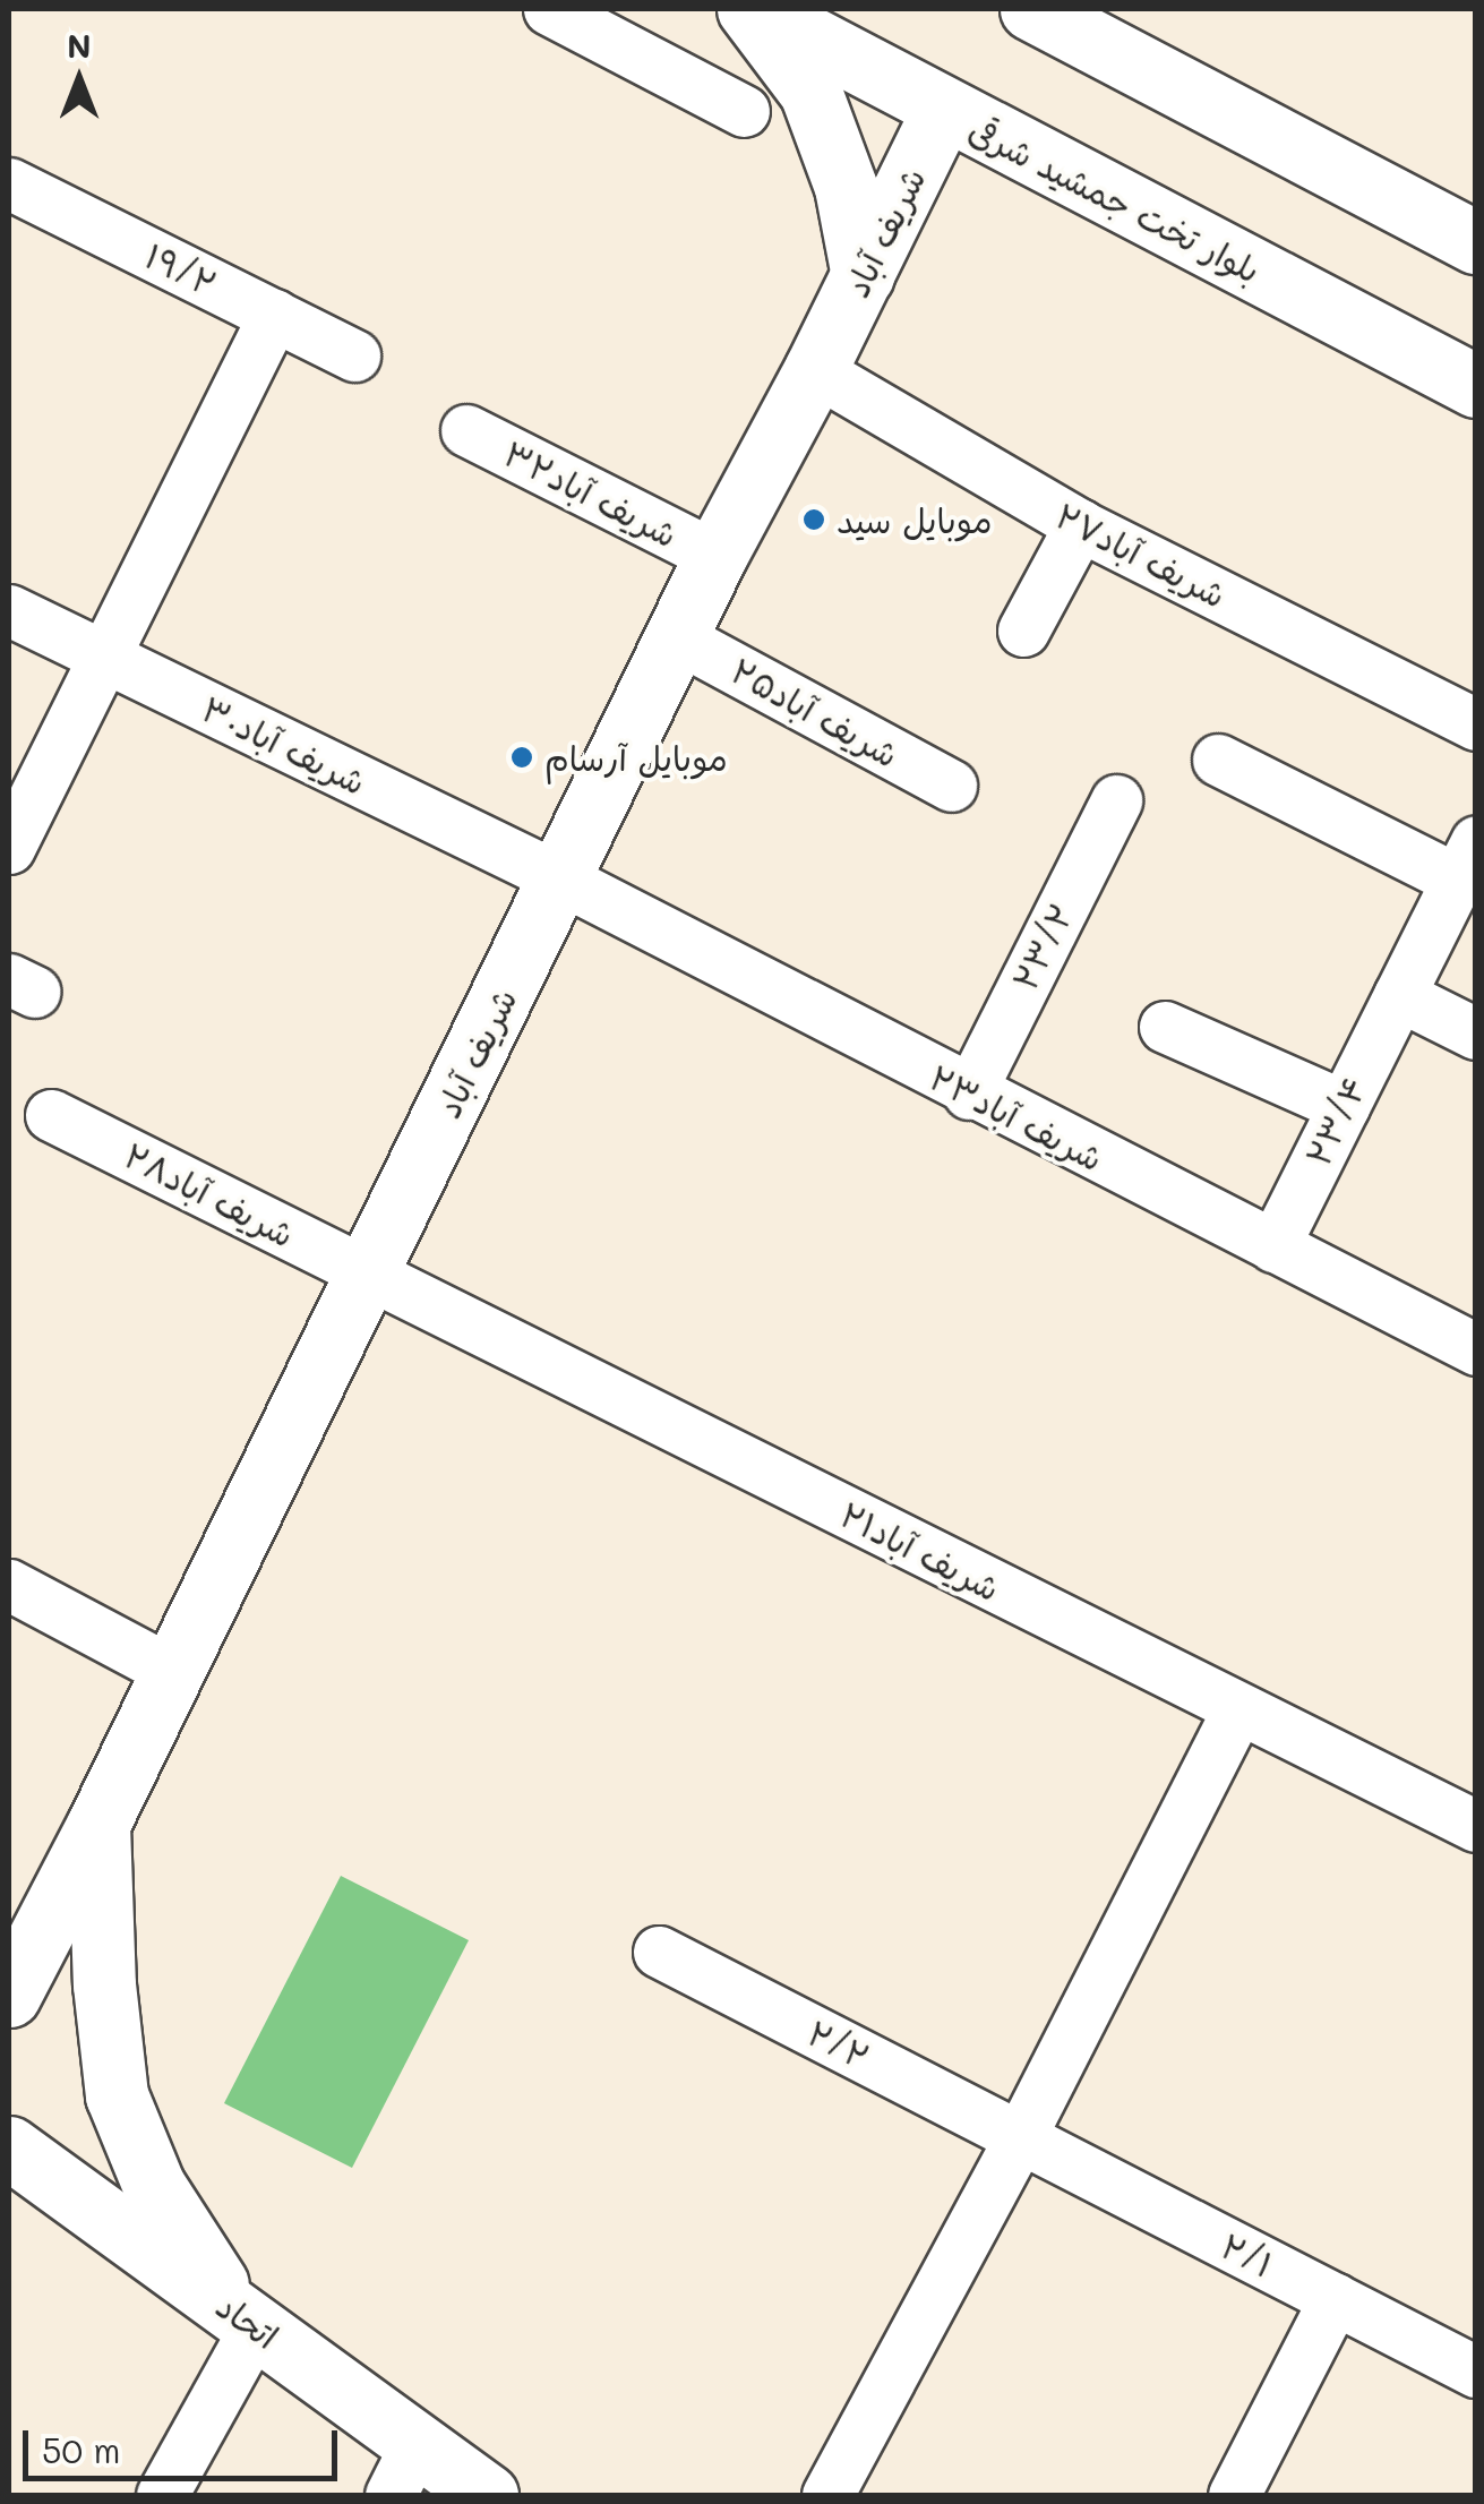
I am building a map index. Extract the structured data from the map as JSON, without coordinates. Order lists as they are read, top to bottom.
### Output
{
  "streets": {
    "main road": ["بلوار تخت جمشید شرقی", "شریف آباد", "اتحاد"],
    "street": [
      "۱۹/۲",
      "شریف آباد۳۲",
      "شریف آباد۲۷",
      "شریف آباد۲۵",
      "شریف آباد۳۰",
      "۲۳/۲",
      "شریف آباد۲۳",
      "۲۳/۴",
      "شریف آباد۲۸",
      "شریف آباد۲۱",
      "۲/۲",
      "۲/۱"
    ]
  },
  "crossings": [
    ["بلوار تخت جمشید شرقی", "شریف آباد"],
    ["شریف آباد", "شریف آباد۳۲"],
    ["شریف آباد", "شریف آباد۲۷"],
    ["شریف آباد", "شریف آباد۲۵"],
    ["شریف آباد", "شریف آباد۳۰"],
    ["شریف آباد", "شریف آباد۲۳"],
    ["شریف آباد", "شریف آباد۲۸"],
    ["شریف آباد", "شریف آباد۲۱"],
    ["شریف آباد۳۰", "شریف آباد۲۳"],
    ["۲۳/۲", "شریف آباد۲۳"],
    ["شریف آباد۲۳", "۲۳/۴"],
    ["شریف آباد۲۸", "شریف آباد۲۱"],
    ["۲/۲", "۲/۱"]
  ],
  "places": ["موبایل سید", "موبایل آرسام"],
  "scale_bar": "50 m",
  "north": "top"
}
